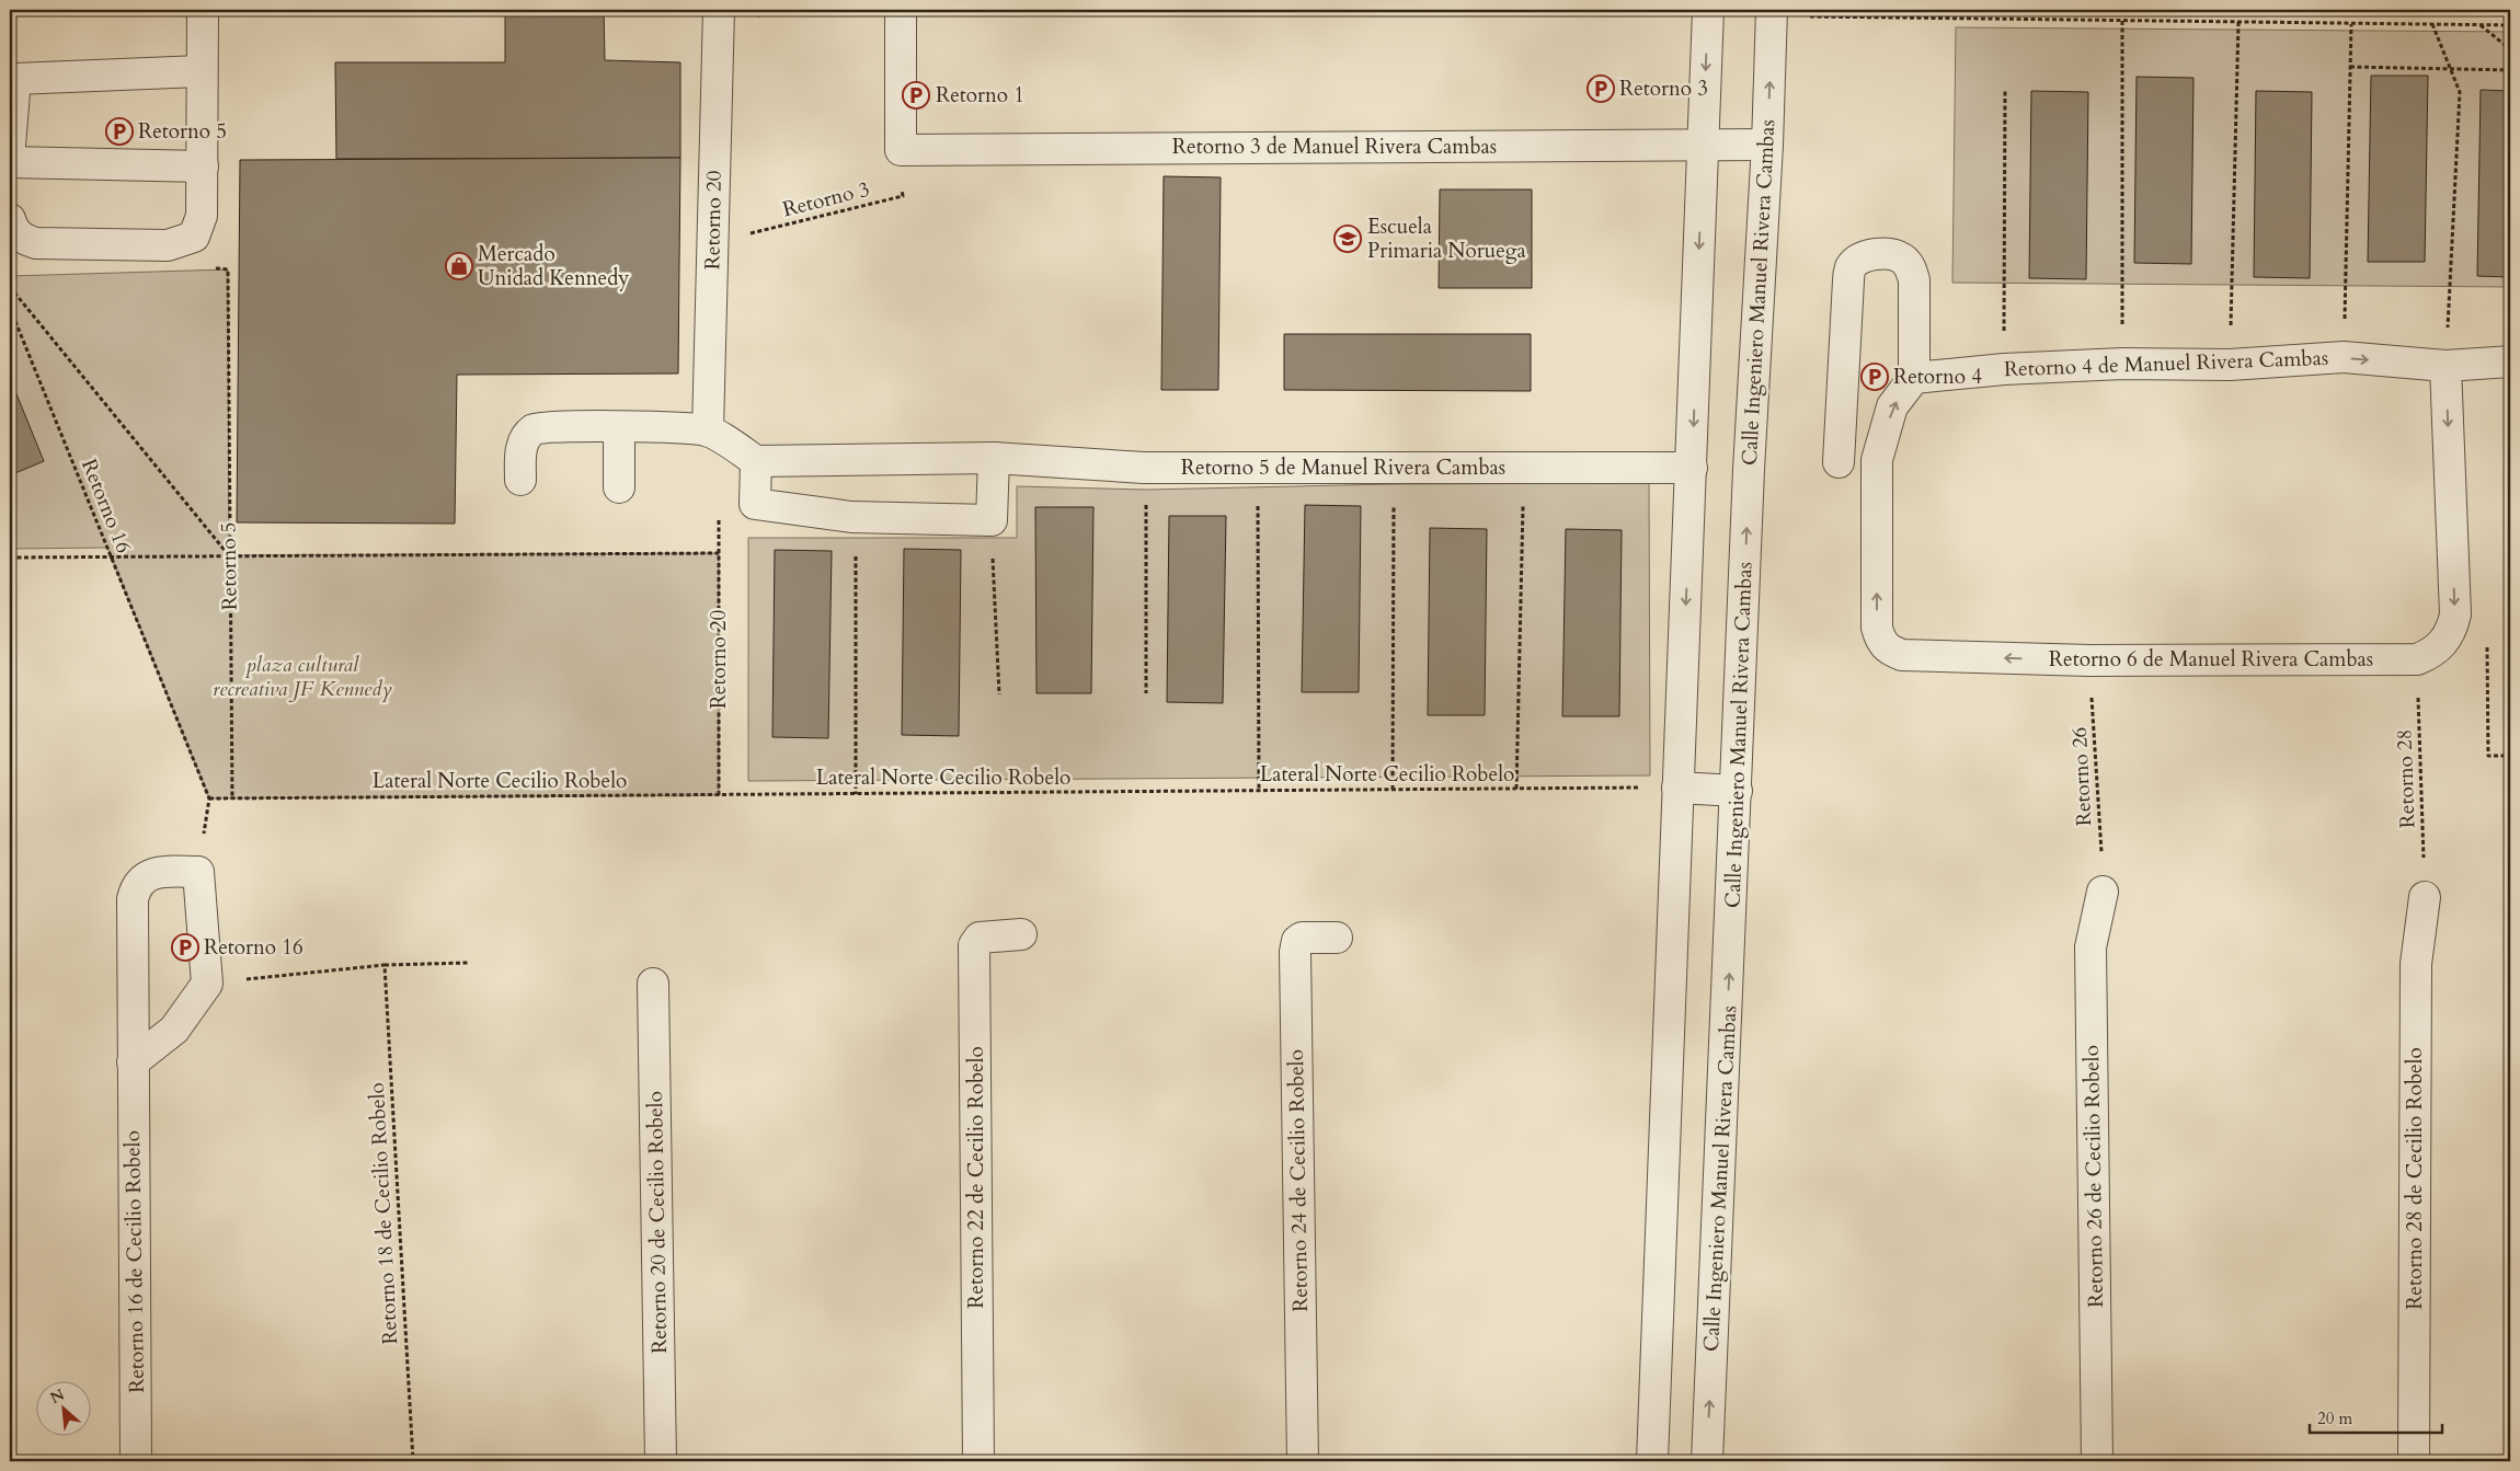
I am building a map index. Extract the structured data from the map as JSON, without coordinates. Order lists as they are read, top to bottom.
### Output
{
  "streets": {
    "street": [
      "Retorno 3 de Manuel Rivera Cambas",
      "Retorno 20",
      "Calle Ingeniero Manuel Rivera Cambas",
      "Retorno 4 de Manuel Rivera Cambas",
      "Retorno 5 de Manuel Rivera Cambas",
      "Retorno 6 de Manuel Rivera Cambas",
      "Retorno 26 de Cecilio Robelo",
      "Retorno 22 de Cecilio Robelo",
      "Retorno 28 de Cecilio Robelo",
      "Retorno 24 de Cecilio Robelo",
      "Retorno 20 de Cecilio Robelo",
      "Retorno 16 de Cecilio Robelo"
    ],
    "path": [
      "Retorno 3",
      "Retorno 16",
      "Retorno 5",
      "Lateral Norte Cecilio Robelo",
      "Retorno 26",
      "Retorno 28",
      "Retorno 18 de Cecilio Robelo"
    ]
  },
  "crossings": [
    ["Retorno 3 de Manuel Rivera Cambas", "Retorno 3"],
    ["Retorno 3 de Manuel Rivera Cambas", "Calle Ingeniero Manuel Rivera Cambas"],
    ["Retorno 3", "Retorno 20"],
    ["Retorno 20", "Lateral Norte Cecilio Robelo"],
    ["Retorno 4 de Manuel Rivera Cambas", "Retorno 6 de Manuel Rivera Cambas"],
    ["Retorno 16", "Lateral Norte Cecilio Robelo"],
    ["Retorno 5", "Lateral Norte Cecilio Robelo"],
    ["Retorno 6 de Manuel Rivera Cambas", "Retorno 26"],
    ["Retorno 6 de Manuel Rivera Cambas", "Retorno 28"],
    ["Retorno 26", "Retorno 26 de Cecilio Robelo"],
    ["Retorno 28", "Retorno 28 de Cecilio Robelo"]
  ],
  "parks": ["plaza cultural recreativa JF Kennedy"],
  "places": {
    "parking": [
      "Retorno 3",
      "Retorno 1",
      "Retorno 5",
      "Retorno 4",
      "Retorno 16"
    ],
    "school or university": ["Escuela Primaria Noruega"],
    "shop": ["Mercado Unidad Kennedy"]
  },
  "scale_bar": "20 m",
  "north": "top left"
}
